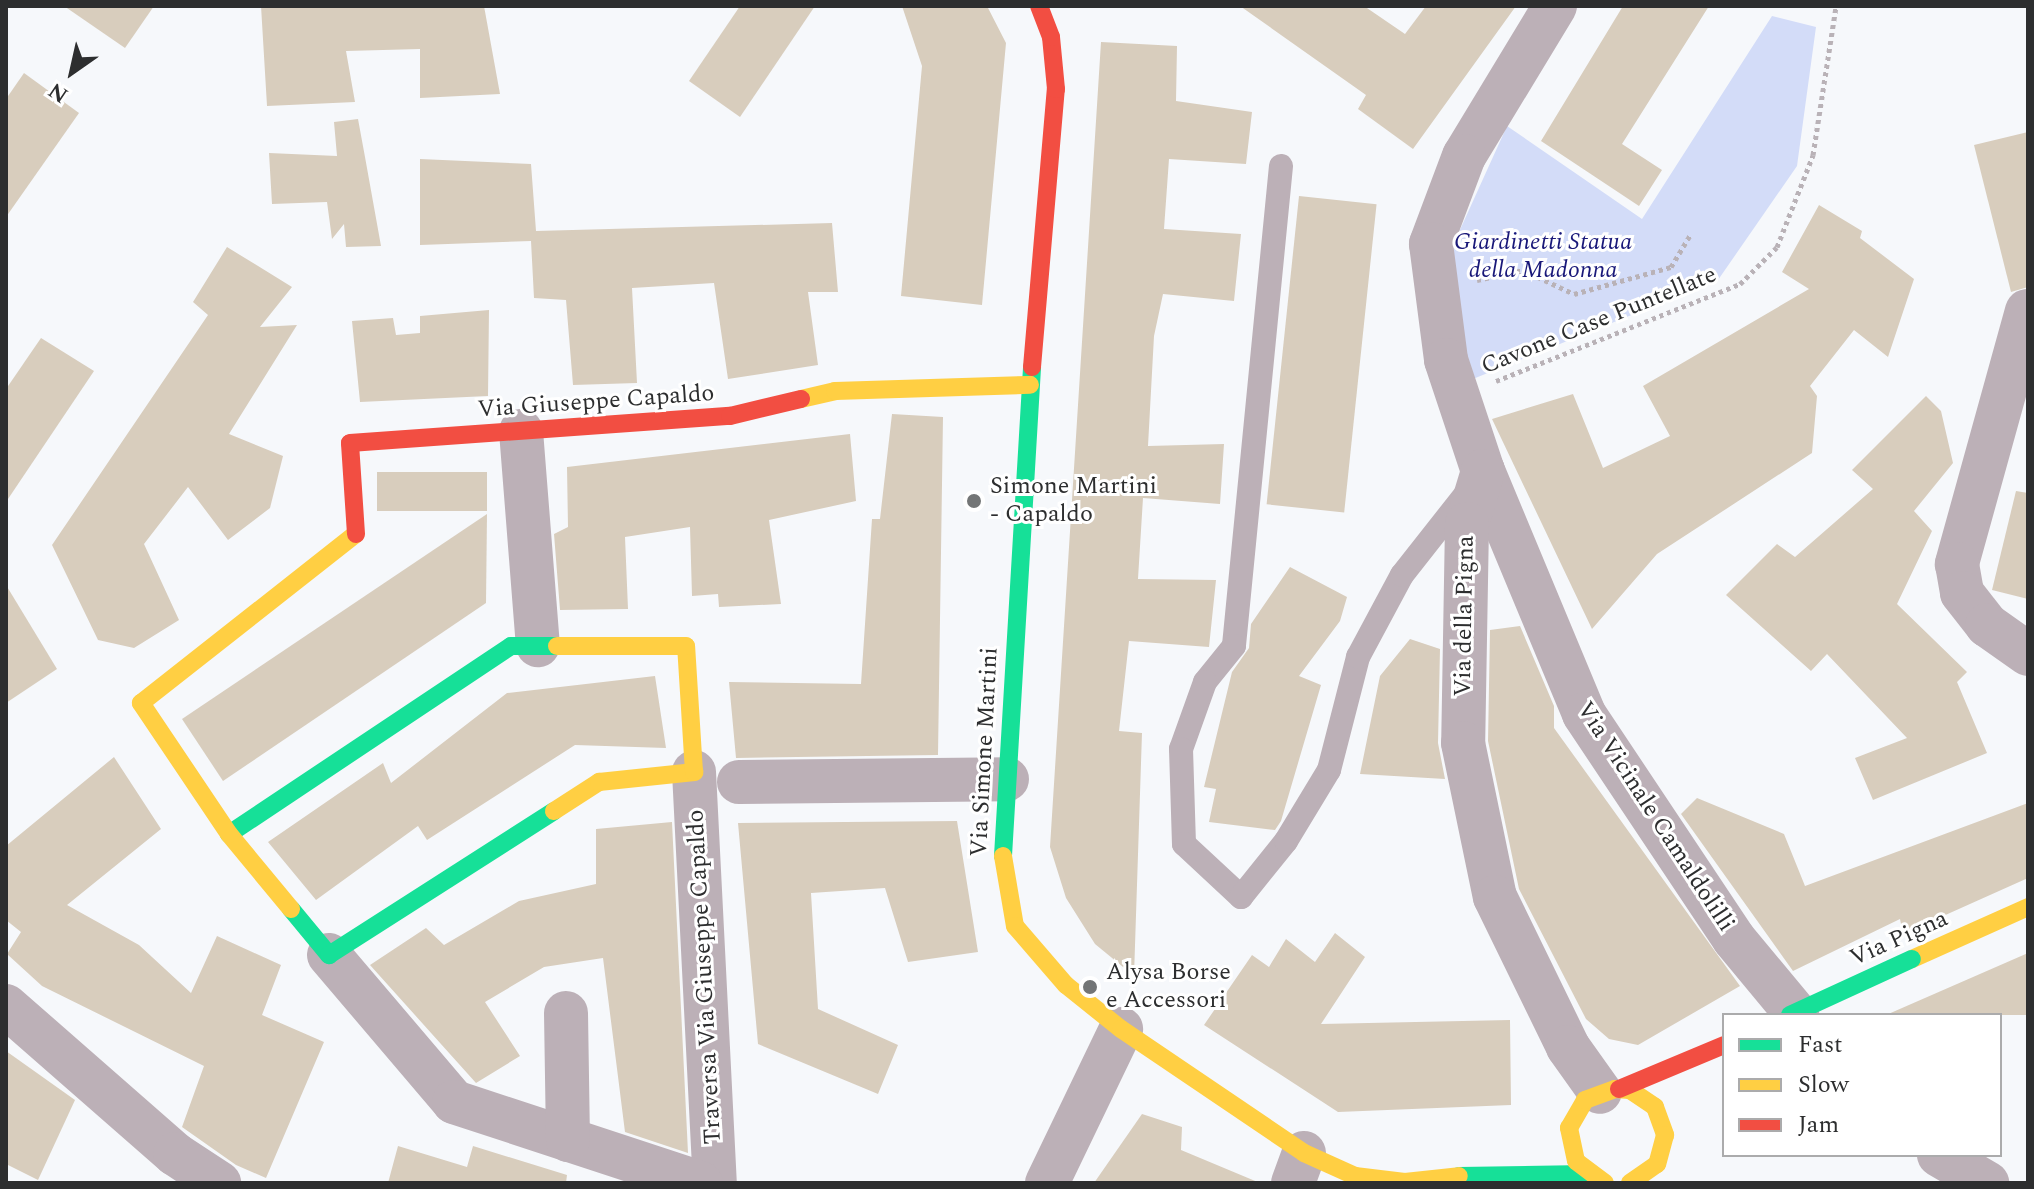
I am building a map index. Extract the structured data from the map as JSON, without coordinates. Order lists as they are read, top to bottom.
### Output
{
  "streets": {
    "street": [
      "Via Giuseppe Capaldo",
      "Via della Pigna",
      "Via Simone Martini",
      "Via Vicinale Camaldolilli",
      "Via Pigna",
      "Traversa Via Giuseppe Capaldo"
    ],
    "path": ["Cavone Case Puntellate"]
  },
  "crossings": [
    ["Via Giuseppe Capaldo", "Via Simone Martini"],
    ["Via della Pigna", "Via Simone Martini"],
    ["Via della Pigna", "Via Vicinale Camaldolilli"]
  ],
  "parks": ["Giardinetti Statua della Madonna"],
  "places": ["Simone Martini - Capaldo", "Alysa Borse e Accessori"],
  "legend": ["Fast", "Slow", "Jam"],
  "north": "bottom left"
}
